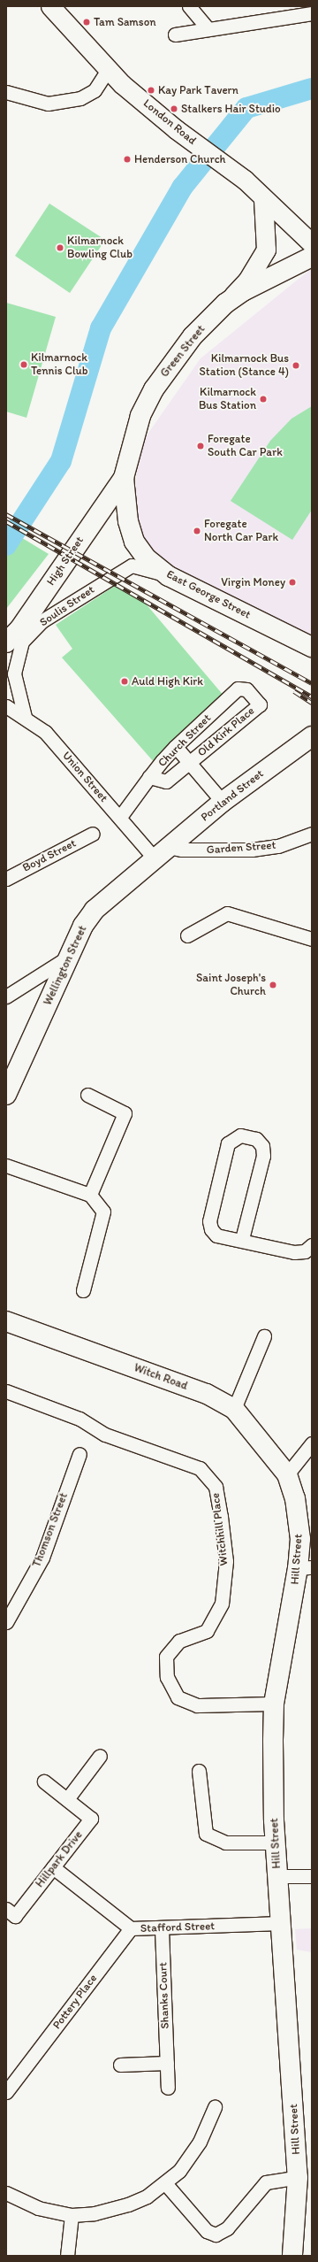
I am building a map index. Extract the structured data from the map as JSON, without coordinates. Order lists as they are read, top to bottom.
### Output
{
  "streets": {
    "main road": [
      "London Road",
      "Green Street",
      "High Street",
      "East George Street",
      "Portland Street",
      "Wellington Street",
      "Witch Road",
      "Hill Street"
    ],
    "street": [
      "Soulis Street",
      "Old Kirk Place",
      "Church Street",
      "Union Street",
      "Garden Street",
      "Boyd Street",
      "Witchhill Place",
      "Thomson Street",
      "Hillpark Drive",
      "Stafford Street",
      "Shanks Court",
      "Pottery Place"
    ]
  },
  "crossings": [
    ["Green Street", "High Street"],
    ["Green Street", "East George Street"],
    ["High Street", "East George Street"],
    ["East George Street", "Soulis Street"],
    ["Soulis Street", "Union Street"],
    ["Old Kirk Place", "Church Street"],
    ["Old Kirk Place", "Portland Street"],
    ["Church Street", "Union Street"],
    ["Union Street", "Portland Street"],
    ["Union Street", "Garden Street"],
    ["Union Street", "Wellington Street"],
    ["Portland Street", "Garden Street"],
    ["Portland Street", "Wellington Street"],
    ["Garden Street", "Wellington Street"],
    ["Witch Road", "Hill Street"],
    ["Witchhill Place", "Hill Street"],
    ["Hill Street", "Stafford Street"],
    ["Hillpark Drive", "Stafford Street"],
    ["Stafford Street", "Shanks Court"],
    ["Stafford Street", "Pottery Place"]
  ],
  "places": [
    "Tam Samson",
    "Kay Park Tavern",
    "Stalkers Hair Studio",
    "Henderson Church",
    "Kilmarnock Bowling Club",
    "Kilmarnock Tennis Club",
    "Kilmarnock Bus Station (Stance 4)",
    "Kilmarnock Bus Station",
    "Foregate South Car Park",
    "Foregate North Car Park",
    "Virgin Money",
    "Auld High Kirk",
    "Saint Joseph's Church"
  ]
}
